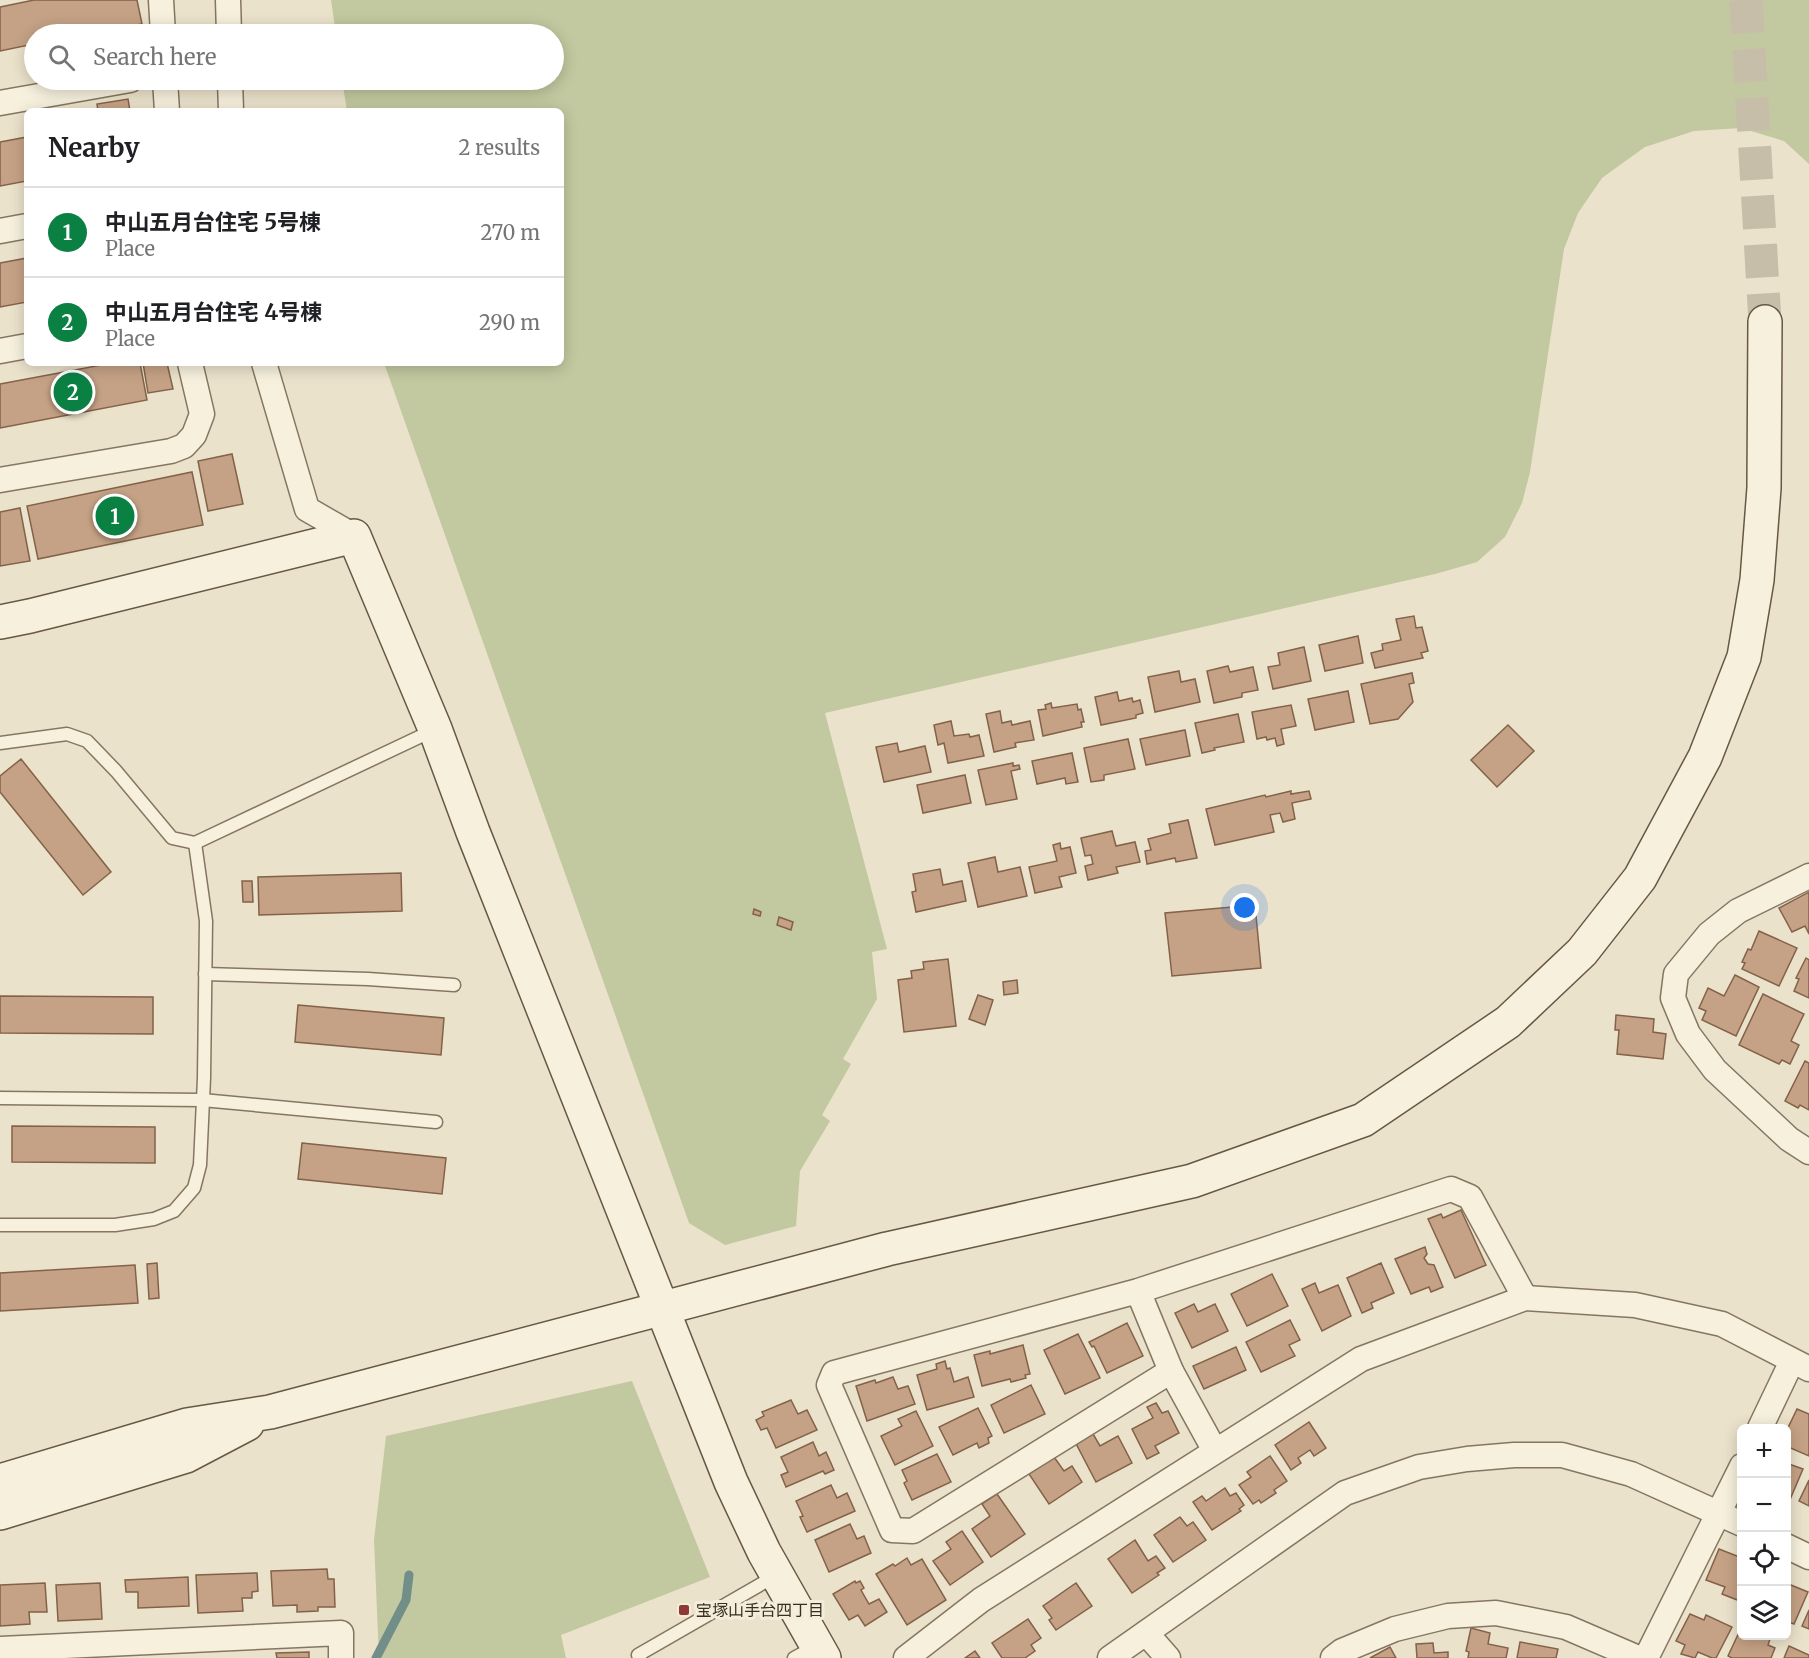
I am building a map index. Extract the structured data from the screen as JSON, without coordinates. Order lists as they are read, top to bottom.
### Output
{
  "places": {
    "transit": ["宝塚山手台四丁目"]
  },
  "page": {
    "search": "Search here",
    "heading": ["Nearby", "2 results"],
    "list": [
      {
        "mark": "1",
        "name": "中山五月台住宅 5号棟",
        "note": "Place",
        "value": "270 m"
      },
      {
        "mark": "2",
        "name": "中山五月台住宅 4号棟",
        "note": "Place",
        "value": "290 m"
      }
    ],
    "pins": ["2", "1"],
    "map_buttons": ["+", "−"]
  }
}
